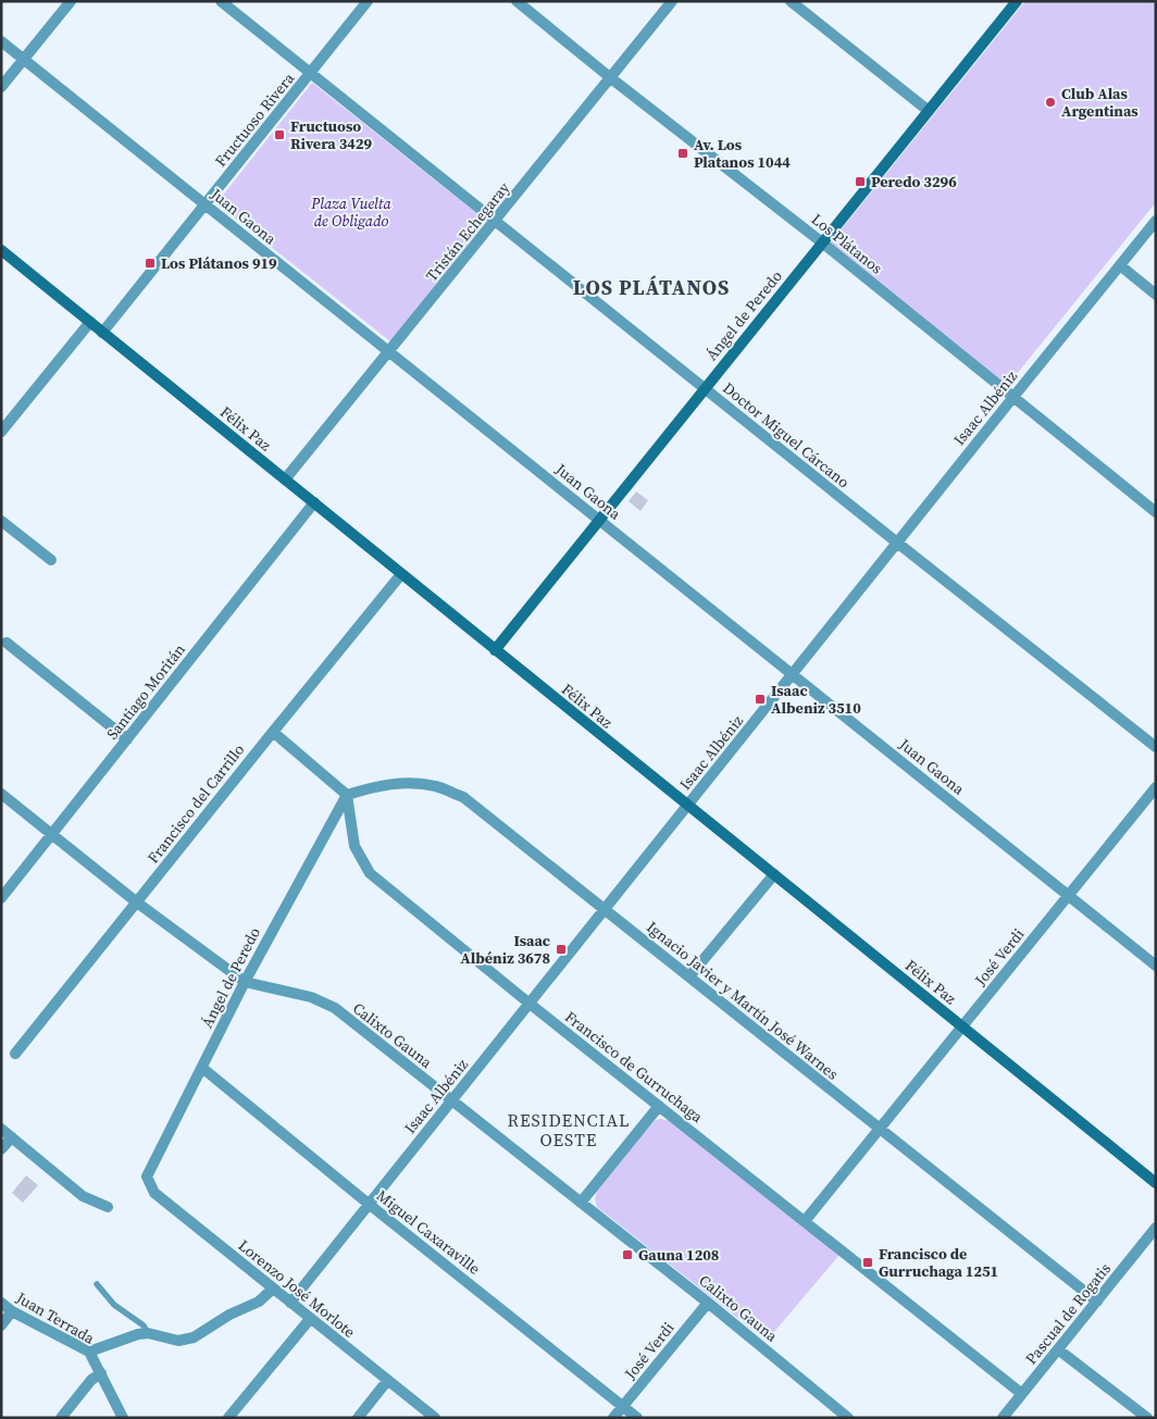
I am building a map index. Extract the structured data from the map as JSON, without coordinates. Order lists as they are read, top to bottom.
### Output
{
  "streets": {
    "main road": ["Ángel de Peredo", "Félix Paz"],
    "street": [
      "Fructuoso Rivera",
      "Juan Gaona",
      "Tristán Echegaray",
      "Los Plátanos",
      "Isaac Albéniz",
      "Doctor Miguel Cárcano",
      "Santiago Moritán",
      "Francisco del Carrillo",
      "José Verdi",
      "Ignacio Javier y Martín José Warnes",
      "Calixto Gauna",
      "Francisco de Gurruchaga",
      "Miguel Caxaraville",
      "Lorenzo José Morlote",
      "Pascual de Rogatis",
      "Juan Terrada"
    ]
  },
  "crossings": [
    ["Fructuoso Rivera", "Juan Gaona"],
    ["Fructuoso Rivera", "Félix Paz"],
    ["Fructuoso Rivera", "Doctor Miguel Cárcano"],
    ["Juan Gaona", "Tristán Echegaray"],
    ["Juan Gaona", "Ángel de Peredo"],
    ["Juan Gaona", "Isaac Albéniz"],
    ["Juan Gaona", "José Verdi"],
    ["Tristán Echegaray", "Los Plátanos"],
    ["Tristán Echegaray", "Félix Paz"],
    ["Tristán Echegaray", "Doctor Miguel Cárcano"],
    ["Los Plátanos", "Ángel de Peredo"],
    ["Los Plátanos", "Isaac Albéniz"],
    ["Ángel de Peredo", "Félix Paz"],
    ["Ángel de Peredo", "Doctor Miguel Cárcano"],
    ["Ángel de Peredo", "Ignacio Javier y Martín José Warnes"],
    ["Ángel de Peredo", "Calixto Gauna"],
    ["Ángel de Peredo", "Francisco de Gurruchaga"],
    ["Ángel de Peredo", "Miguel Caxaraville"],
    ["Ángel de Peredo", "Lorenzo José Morlote"],
    ["Isaac Albéniz", "Félix Paz"],
    ["Isaac Albéniz", "Doctor Miguel Cárcano"],
    ["Isaac Albéniz", "Ignacio Javier y Martín José Warnes"],
    ["Isaac Albéniz", "Calixto Gauna"],
    ["Isaac Albéniz", "Francisco de Gurruchaga"],
    ["Isaac Albéniz", "Miguel Caxaraville"],
    ["Isaac Albéniz", "Lorenzo José Morlote"],
    ["Félix Paz", "Santiago Moritán"],
    ["Félix Paz", "Francisco del Carrillo"],
    ["Félix Paz", "José Verdi"],
    ["Santiago Moritán", "Calixto Gauna"],
    ["Francisco del Carrillo", "Calixto Gauna"],
    ["José Verdi", "Ignacio Javier y Martín José Warnes"],
    ["José Verdi", "Calixto Gauna"],
    ["José Verdi", "Francisco de Gurruchaga"],
    ["José Verdi", "Miguel Caxaraville"],
    ["Ignacio Javier y Martín José Warnes", "Francisco de Gurruchaga"],
    ["Ignacio Javier y Martín José Warnes", "Pascual de Rogatis"],
    ["Francisco de Gurruchaga", "Pascual de Rogatis"]
  ],
  "districts": ["LOS PLÁTANOS", "RESIDENCIAL OESTE"],
  "parks": ["Plaza Vuelta de Obligado"],
  "places": {
    "other": ["Club Alas Argentinas"],
    "transit": [
      "Fructuoso Rivera 3429",
      "Av. Los Platanos 1044",
      "Peredo 3296",
      "Los Plátanos 919",
      "Isaac Albeniz 3510",
      "Isaac Albéniz 3678",
      "Gauna 1208",
      "Francisco de Gurruchaga 1251"
    ]
  }
}
